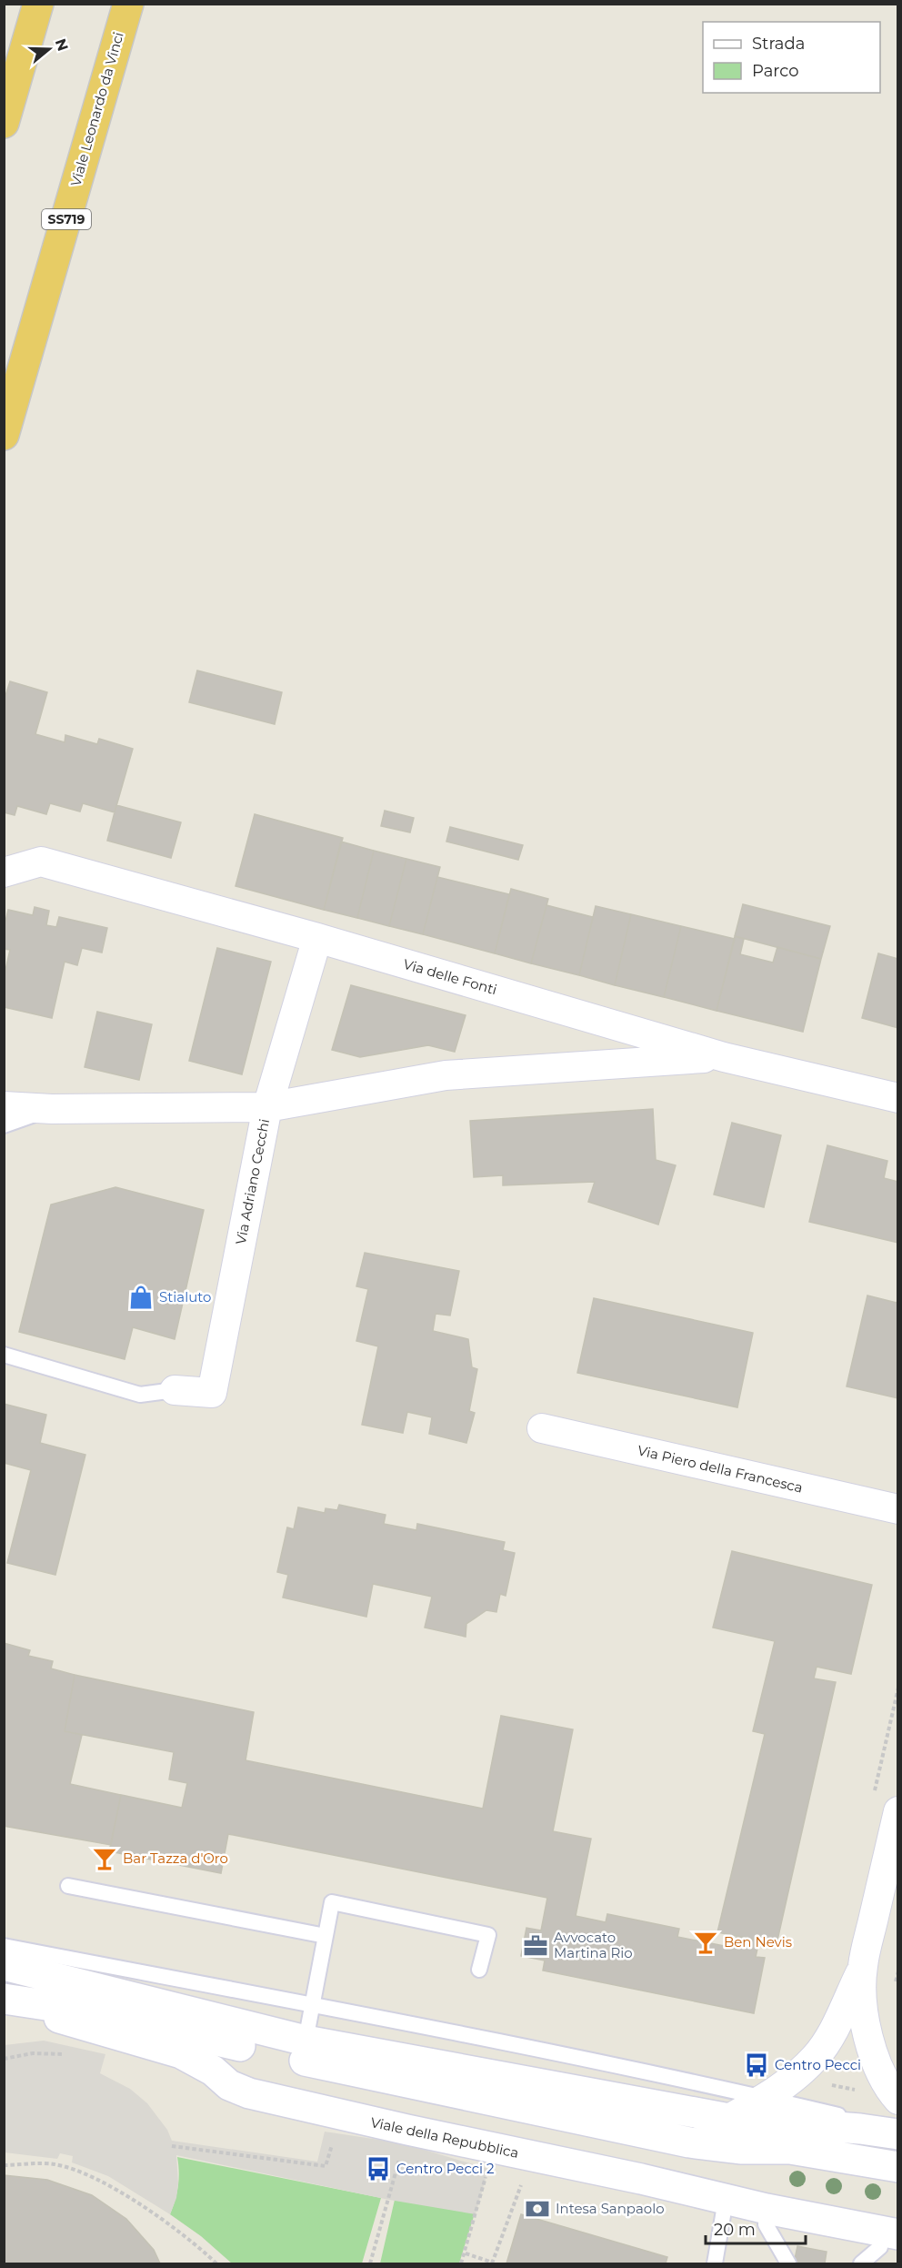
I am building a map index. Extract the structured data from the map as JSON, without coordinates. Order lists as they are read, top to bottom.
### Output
{
  "streets": {
    "highway": ["Viale Leonardo da Vinci", "SS719"],
    "main road": ["Viale della Repubblica"],
    "street": ["Via delle Fonti", "Via Adriano Cecchi", "Via Piero della Francesca"]
  },
  "crossings": [
    ["Via delle Fonti", "Via Adriano Cecchi"]
  ],
  "places": {
    "shop": ["Stialuto"],
    "bar": ["Bar Tazza d'Oro", "Ben Nevis"],
    "office": ["Avvocato Martina Rio"],
    "bus stop": ["Centro Pecci", "Centro Pecci 2"],
    "bank": ["Intesa Sanpaolo"]
  },
  "legend": ["Strada", "Parco"],
  "scale_bar": "20 m",
  "north": "right"
}
